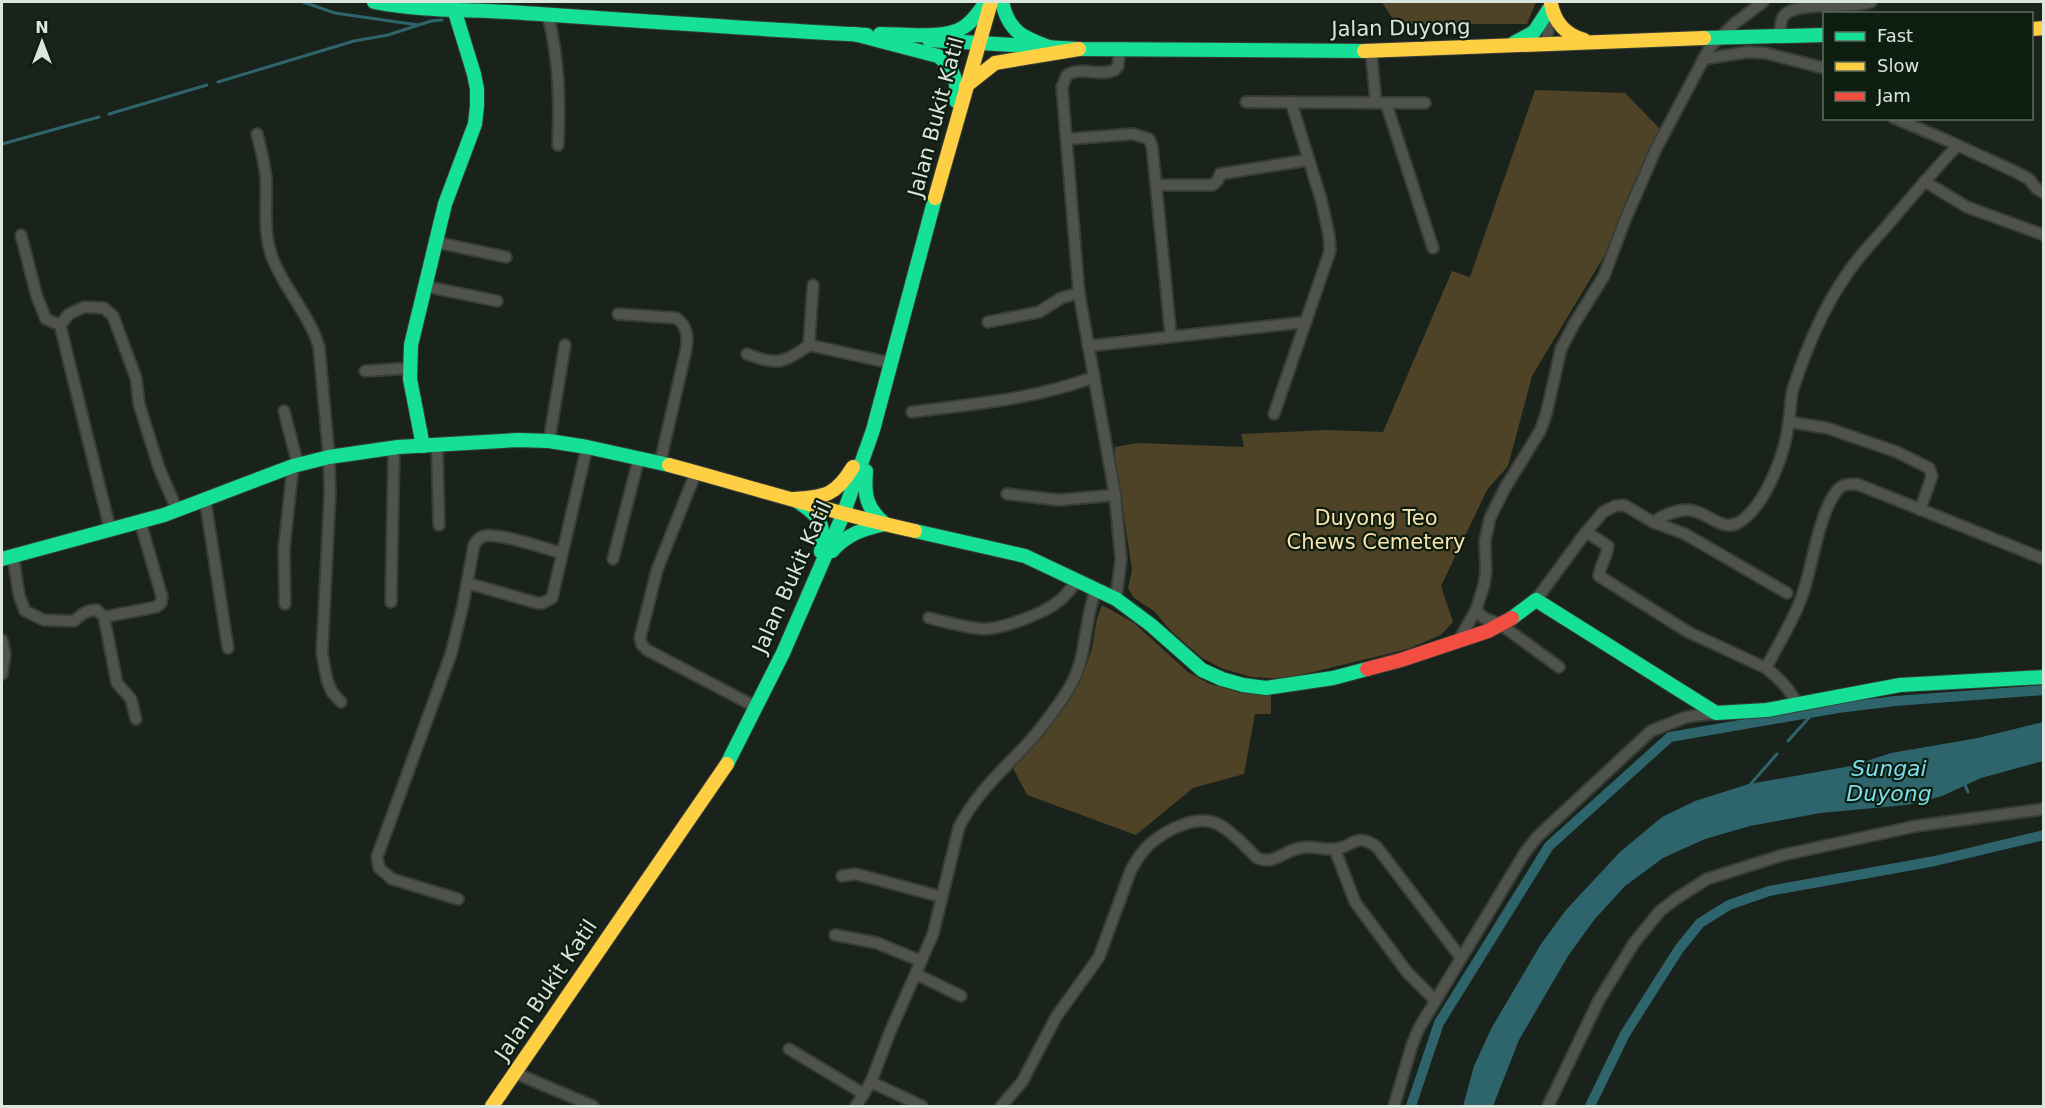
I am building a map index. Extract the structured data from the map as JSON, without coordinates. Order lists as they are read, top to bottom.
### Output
{
  "streets": {
    "main road": ["Jalan Duyong", "Jalan Bukit Katil"]
  },
  "crossings": [
    ["Jalan Duyong", "Jalan Bukit Katil"]
  ],
  "water": ["Sungai Duyong"],
  "parks": ["Duyong Teo Chews Cemetery"],
  "legend": ["Fast", "Slow", "Jam"],
  "north": "top"
}
